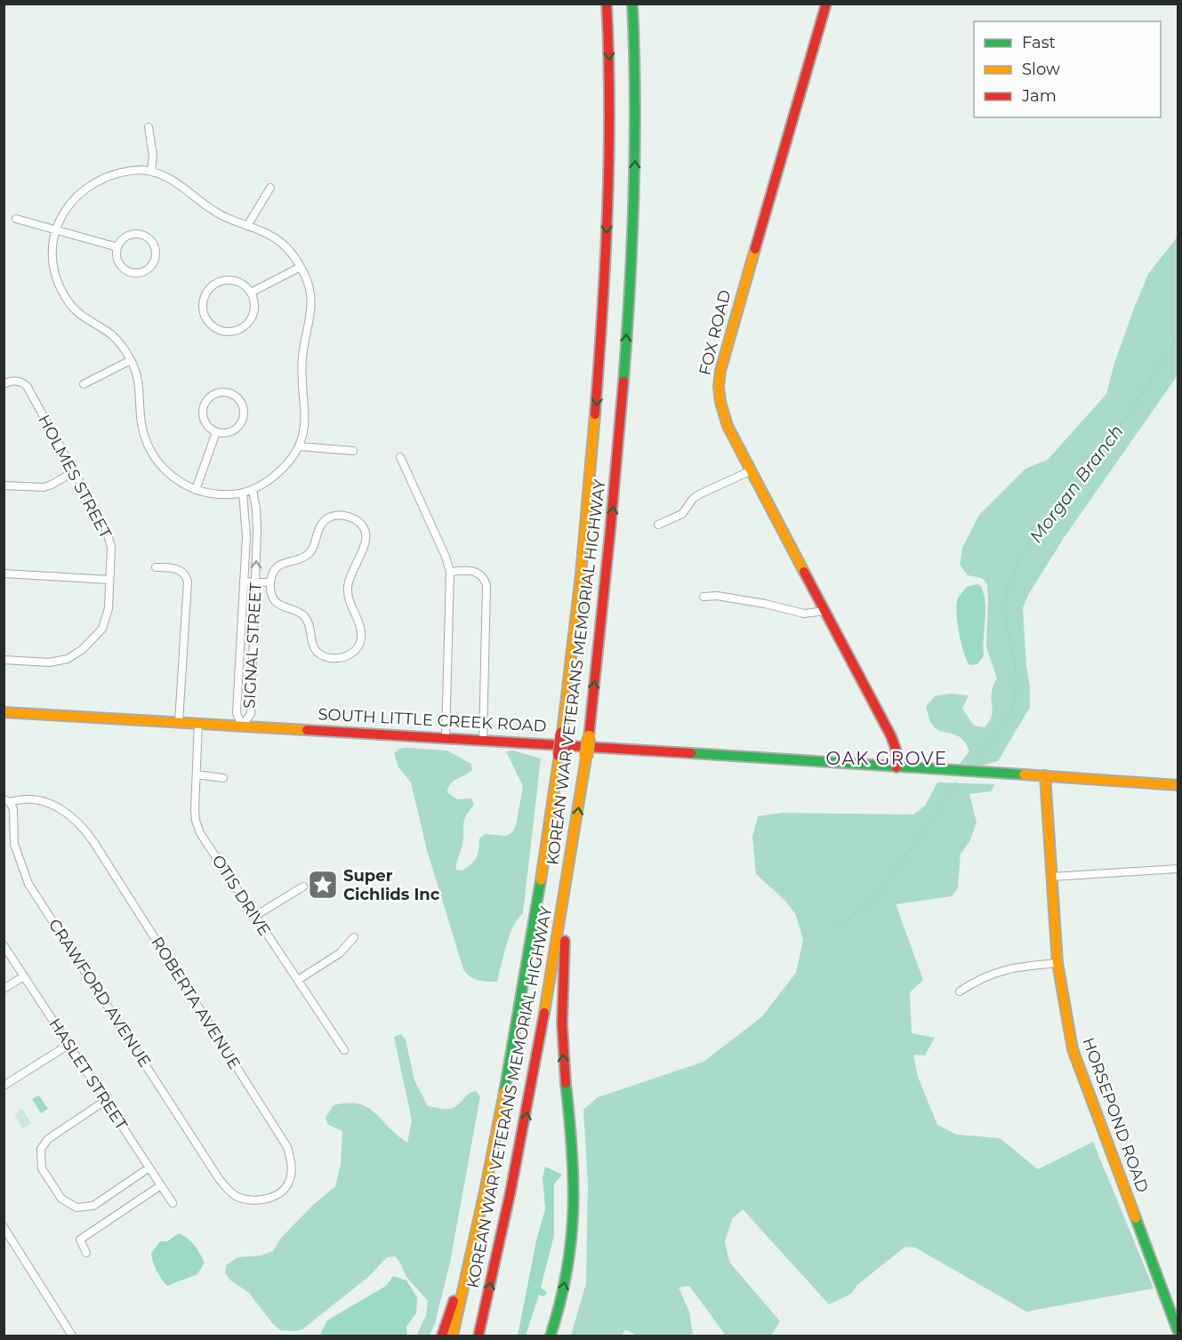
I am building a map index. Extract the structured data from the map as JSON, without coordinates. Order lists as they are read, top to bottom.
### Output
{
  "streets": {
    "main road": [
      "FOX ROAD",
      "KOREAN WAR VETERANS MEMORIAL HIGHWAY",
      "SOUTH LITTLE CREEK ROAD",
      "HORSEPOND ROAD"
    ],
    "street": [
      "HOLMES STREET",
      "SIGNAL STREET",
      "OTIS DRIVE",
      "CRAWFORD AVENUE",
      "ROBERTA AVENUE",
      "HASLET STREET"
    ]
  },
  "crossings": [
    ["FOX ROAD", "SOUTH LITTLE CREEK ROAD"],
    ["SIGNAL STREET", "SOUTH LITTLE CREEK ROAD"],
    ["SOUTH LITTLE CREEK ROAD", "OTIS DRIVE"],
    ["SOUTH LITTLE CREEK ROAD", "HORSEPOND ROAD"],
    ["CRAWFORD AVENUE", "ROBERTA AVENUE"]
  ],
  "districts": ["OAK GROVE"],
  "water": ["Morgan Branch"],
  "places": {
    "place": ["Super Cichlids Inc"]
  },
  "legend": ["Fast", "Slow", "Jam"]
}
